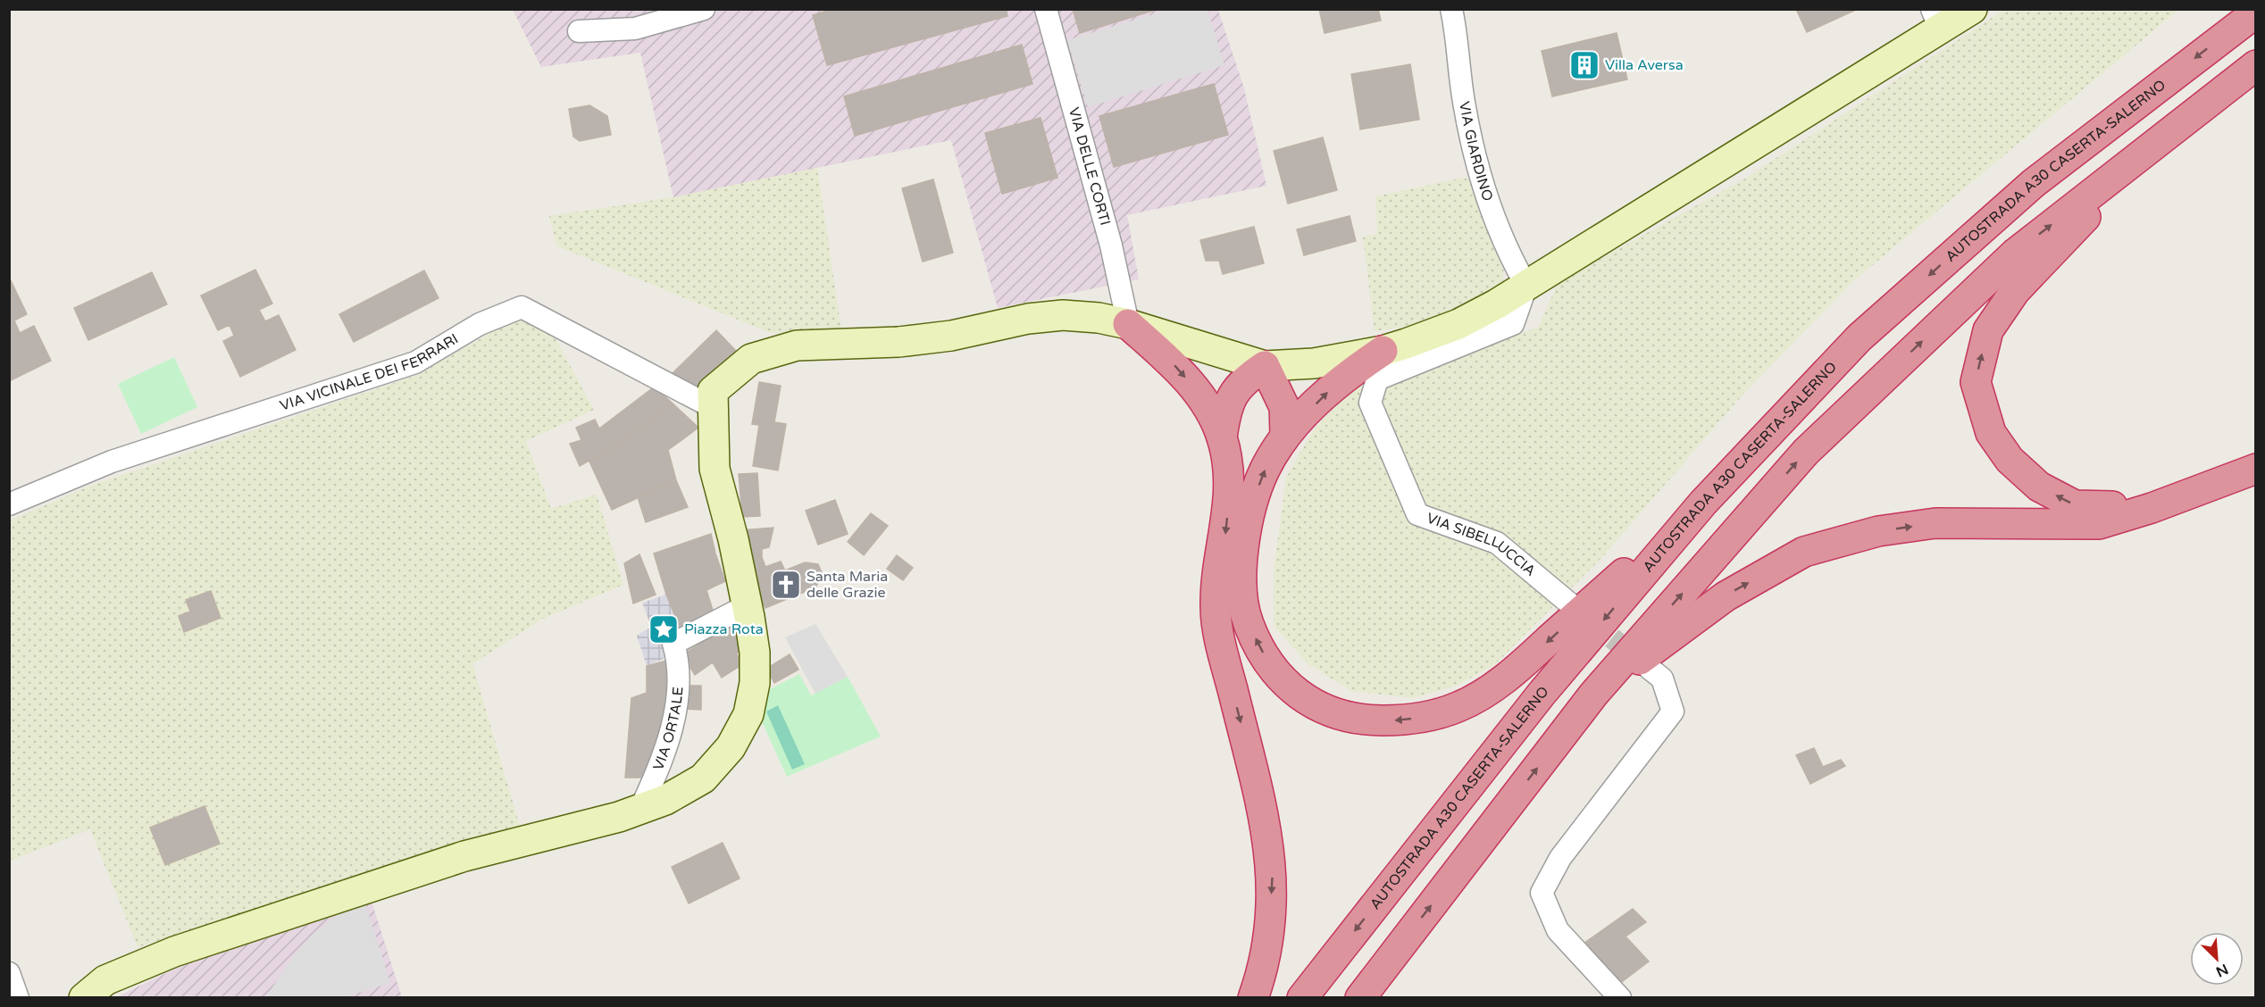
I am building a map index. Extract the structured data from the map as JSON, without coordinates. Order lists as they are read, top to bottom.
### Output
{
  "streets": {
    "highway": ["AUTOSTRADA A30 CASERTA-SALERNO"],
    "street": [
      "VIA GIARDINO",
      "VIA DELLE CORTI",
      "VIA VICINALE DEI FERRARI",
      "VIA SIBELLUCCIA",
      "VIA ORTALE"
    ]
  },
  "crossings": [
    ["VIA GIARDINO", "VIA SIBELLUCCIA"]
  ],
  "places": {
    "building": ["Villa Aversa"],
    "church": ["Santa Maria delle Grazie"],
    "place": ["Piazza Rota"]
  },
  "north": "bottom right"
}
